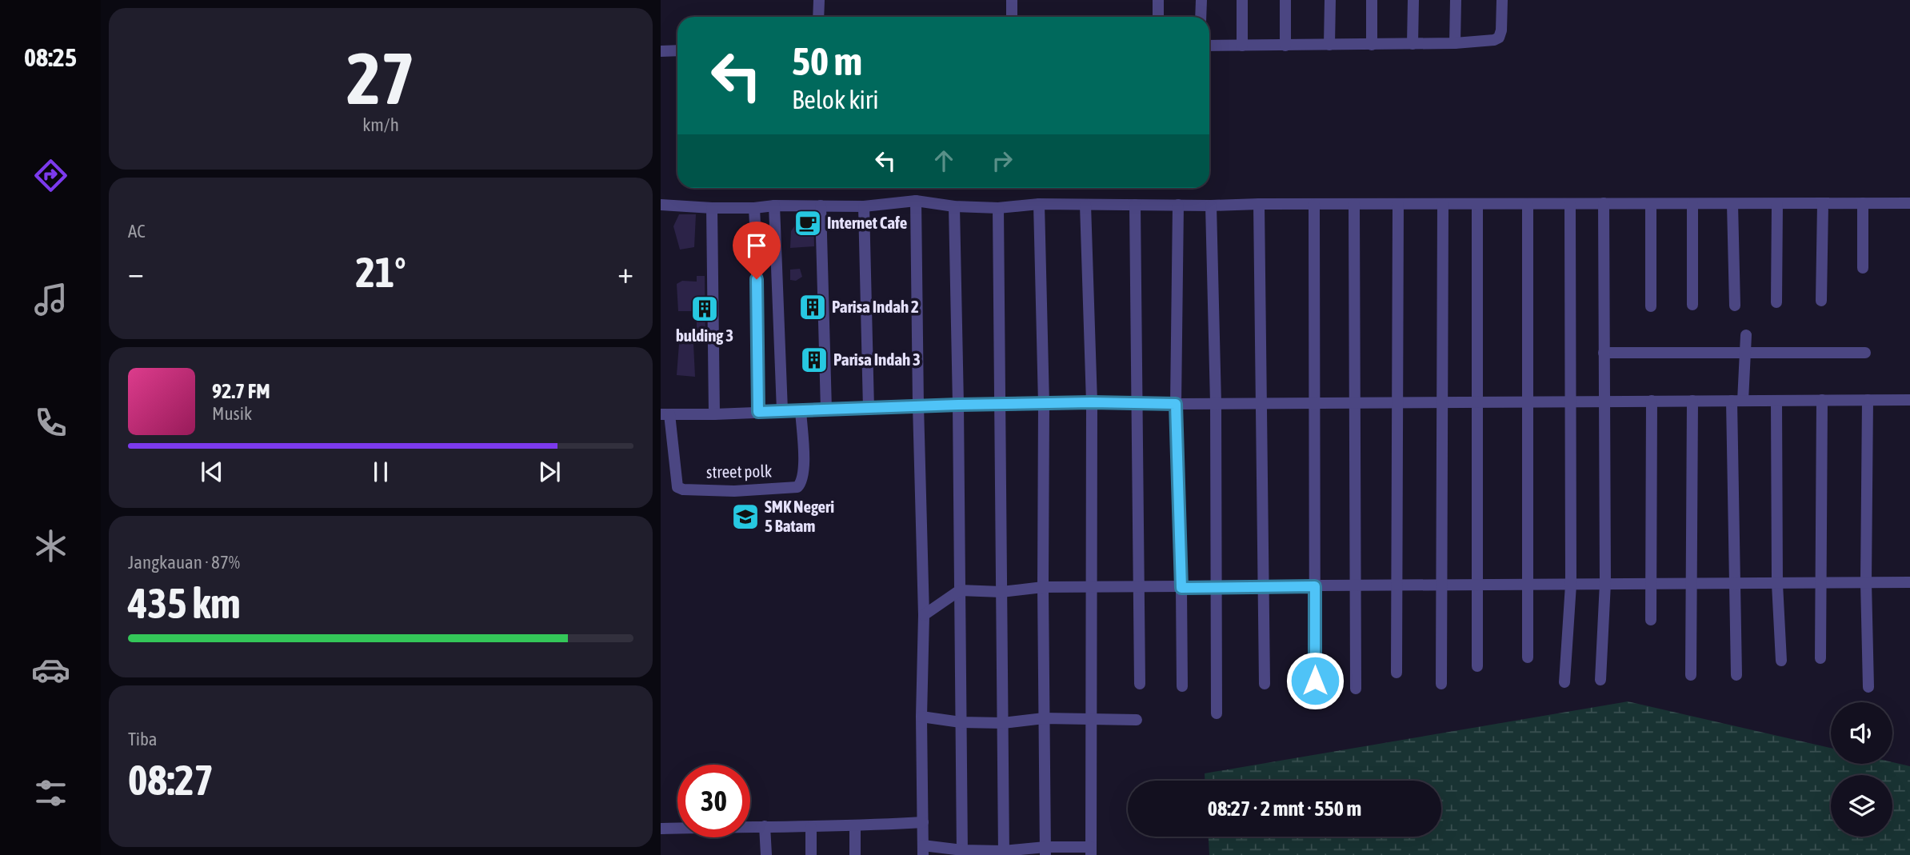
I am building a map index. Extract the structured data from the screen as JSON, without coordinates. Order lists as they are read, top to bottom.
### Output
{
  "streets": {
    "street": ["street polk"]
  },
  "places": {
    "cafe": ["Internet Cafe"],
    "building": ["Parisa Indah 2", "bulding 3", "Parisa Indah 3"],
    "school or university": ["SMK Negeri 5 Batam"]
  },
  "page": {
    "tabs": "08:25",
    "tile": [
      ["27", "km/h"],
      "AC",
      ["Jangkauan · 87%", "435 km"],
      ["Tiba", "08:27"]
    ],
    "turn": ["50 m", "Belok kiri"],
    "heat": ["−", "21°", "+"],
    "song": ["92.7 FM", "Musik"],
    "limit": "30",
    "trip": "08:27 · 2 mnt · 550 m"
  }
}
